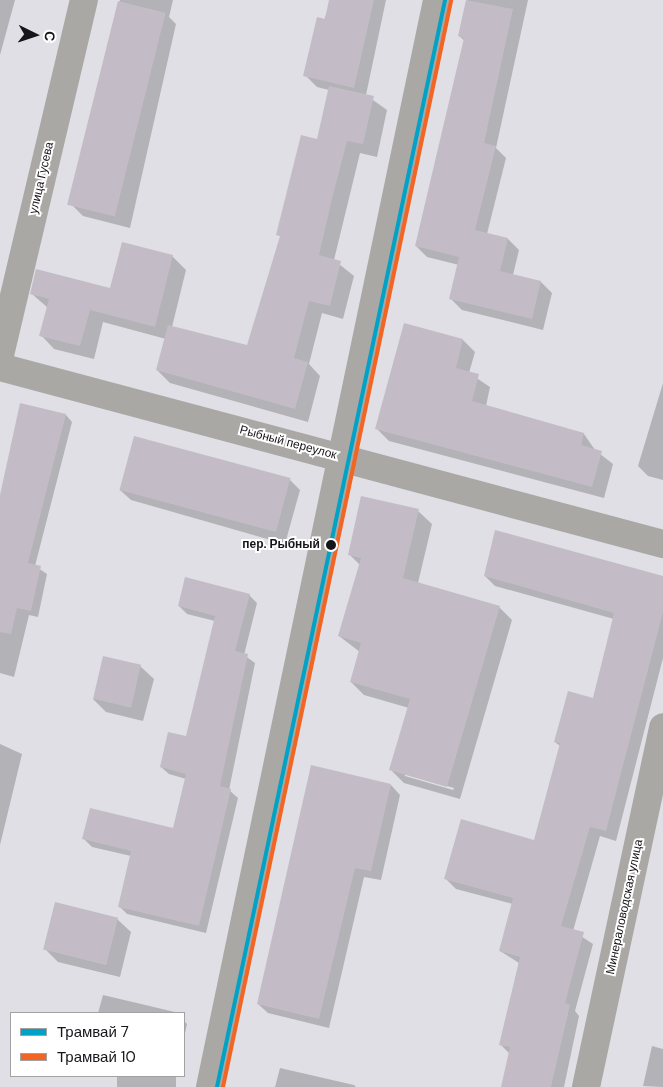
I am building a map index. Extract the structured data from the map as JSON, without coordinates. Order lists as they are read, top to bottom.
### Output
{
  "streets": {
    "street": ["улица Гусева", "Рыбный переулок", "Минераловодская улица"]
  },
  "places": ["пер. Рыбный"],
  "lines": ["tram line 7", "tram line 10"],
  "legend": ["Трамвай 7", "Трамвай 10"],
  "north": "right"
}
